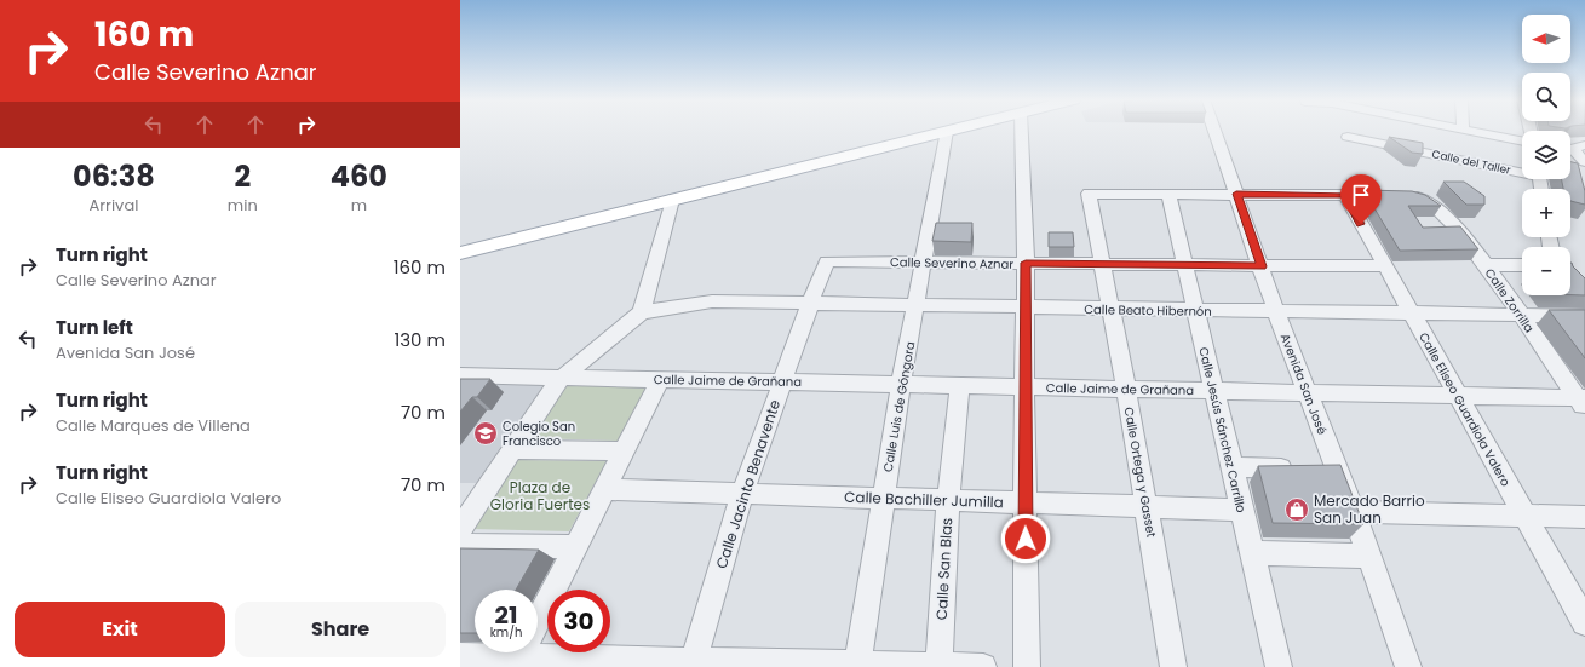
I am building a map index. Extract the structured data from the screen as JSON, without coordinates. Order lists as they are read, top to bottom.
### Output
{
  "streets": {
    "street": [
      "Calle del Taller",
      "Calle Severino Aznar",
      "Calle Zorrilla",
      "Calle Beato Hibernón",
      "Calle Jaime de Grañana",
      "Avenida San José",
      "Calle Luis de Góngora",
      "Calle Eliseo Guardiola Valero",
      "Calle Jesús Sánchez Carrillo",
      "Calle Ortega y Gasset",
      "Calle Jacinto Benavente",
      "Calle Bachiller Jumilla",
      "Calle San Blas"
    ]
  },
  "crossings": [
    ["Calle Severino Aznar", "Calle Beato Hibernón"],
    ["Calle Severino Aznar", "Avenida San José"],
    ["Calle Severino Aznar", "Calle Luis de Góngora"],
    ["Calle Severino Aznar", "Calle Eliseo Guardiola Valero"],
    ["Calle Severino Aznar", "Calle Jesús Sánchez Carrillo"],
    ["Calle Severino Aznar", "Calle Ortega y Gasset"],
    ["Calle Severino Aznar", "Calle Jacinto Benavente"],
    ["Calle Zorrilla", "Calle Beato Hibernón"],
    ["Calle Zorrilla", "Calle Jaime de Grañana"],
    ["Calle Zorrilla", "Calle Eliseo Guardiola Valero"],
    ["Calle Beato Hibernón", "Avenida San José"],
    ["Calle Beato Hibernón", "Calle Luis de Góngora"],
    ["Calle Beato Hibernón", "Calle Eliseo Guardiola Valero"],
    ["Calle Beato Hibernón", "Calle Jesús Sánchez Carrillo"],
    ["Calle Beato Hibernón", "Calle Ortega y Gasset"],
    ["Calle Beato Hibernón", "Calle Jacinto Benavente"],
    ["Calle Jaime de Grañana", "Avenida San José"],
    ["Calle Jaime de Grañana", "Calle Luis de Góngora"],
    ["Calle Jaime de Grañana", "Calle Eliseo Guardiola Valero"],
    ["Calle Jaime de Grañana", "Calle Jesús Sánchez Carrillo"],
    ["Calle Jaime de Grañana", "Calle Ortega y Gasset"],
    ["Calle Jaime de Grañana", "Calle Jacinto Benavente"],
    ["Calle Jaime de Grañana", "Calle San Blas"],
    ["Calle Luis de Góngora", "Calle Bachiller Jumilla"],
    ["Calle Jesús Sánchez Carrillo", "Calle Ortega y Gasset"],
    ["Calle Jesús Sánchez Carrillo", "Calle Bachiller Jumilla"],
    ["Calle Ortega y Gasset", "Calle Bachiller Jumilla"],
    ["Calle Jacinto Benavente", "Calle Bachiller Jumilla"],
    ["Calle Bachiller Jumilla", "Calle San Blas"]
  ],
  "parks": ["Plaza de Gloria Fuertes"],
  "places": {
    "school or university": ["Colegio San Francisco"],
    "shop": ["Mercado Barrio San Juan"]
  },
  "north": "left",
  "page": {
    "turn": ["160 m", "Calle Severino Aznar"],
    "map_buttons": ["+", "−"],
    "eta": [
      "06:38",
      "Arrival",
      "2",
      "min",
      "460",
      "m"
    ],
    "list": [
      {
        "name": "Turn right",
        "note": "Calle Severino Aznar",
        "value": "160 m"
      },
      {
        "name": "Turn left",
        "note": "Avenida San José",
        "value": "130 m"
      },
      {
        "name": "Turn right",
        "note": "Calle Marques de Villena",
        "value": "70 m"
      },
      {
        "name": "Turn right",
        "note": "Calle Eliseo Guardiola Valero",
        "value": "70 m"
      }
    ],
    "speed": "21 km/h",
    "limit": "30",
    "buttons": ["Exit", "Share"]
  }
}
